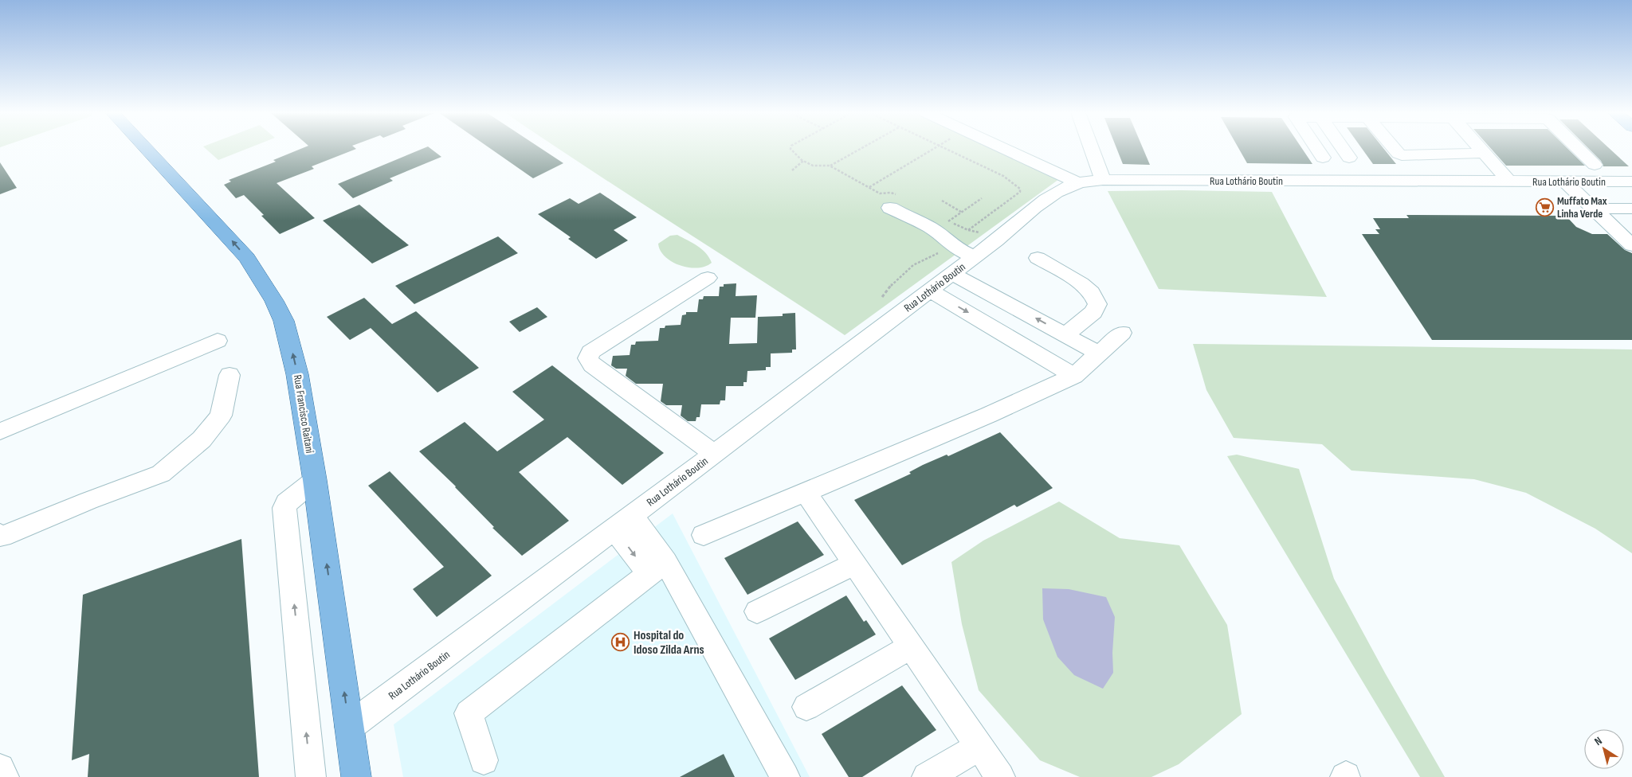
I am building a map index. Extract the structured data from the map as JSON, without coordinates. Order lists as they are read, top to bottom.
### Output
{
  "streets": {
    "main road": ["Rua Francisco Raitani"],
    "street": ["Rua Lothário Boutin"]
  },
  "crossings": [
    ["Rua Lothário Boutin", "Rua Francisco Raitani"]
  ],
  "one_way": ["Rua Francisco Raitani"],
  "places": {
    "supermarket": ["Muffato Max Linha Verde"],
    "hospital": ["Hospital do Idoso Zilda Arns"]
  },
  "north": "top left"
}
